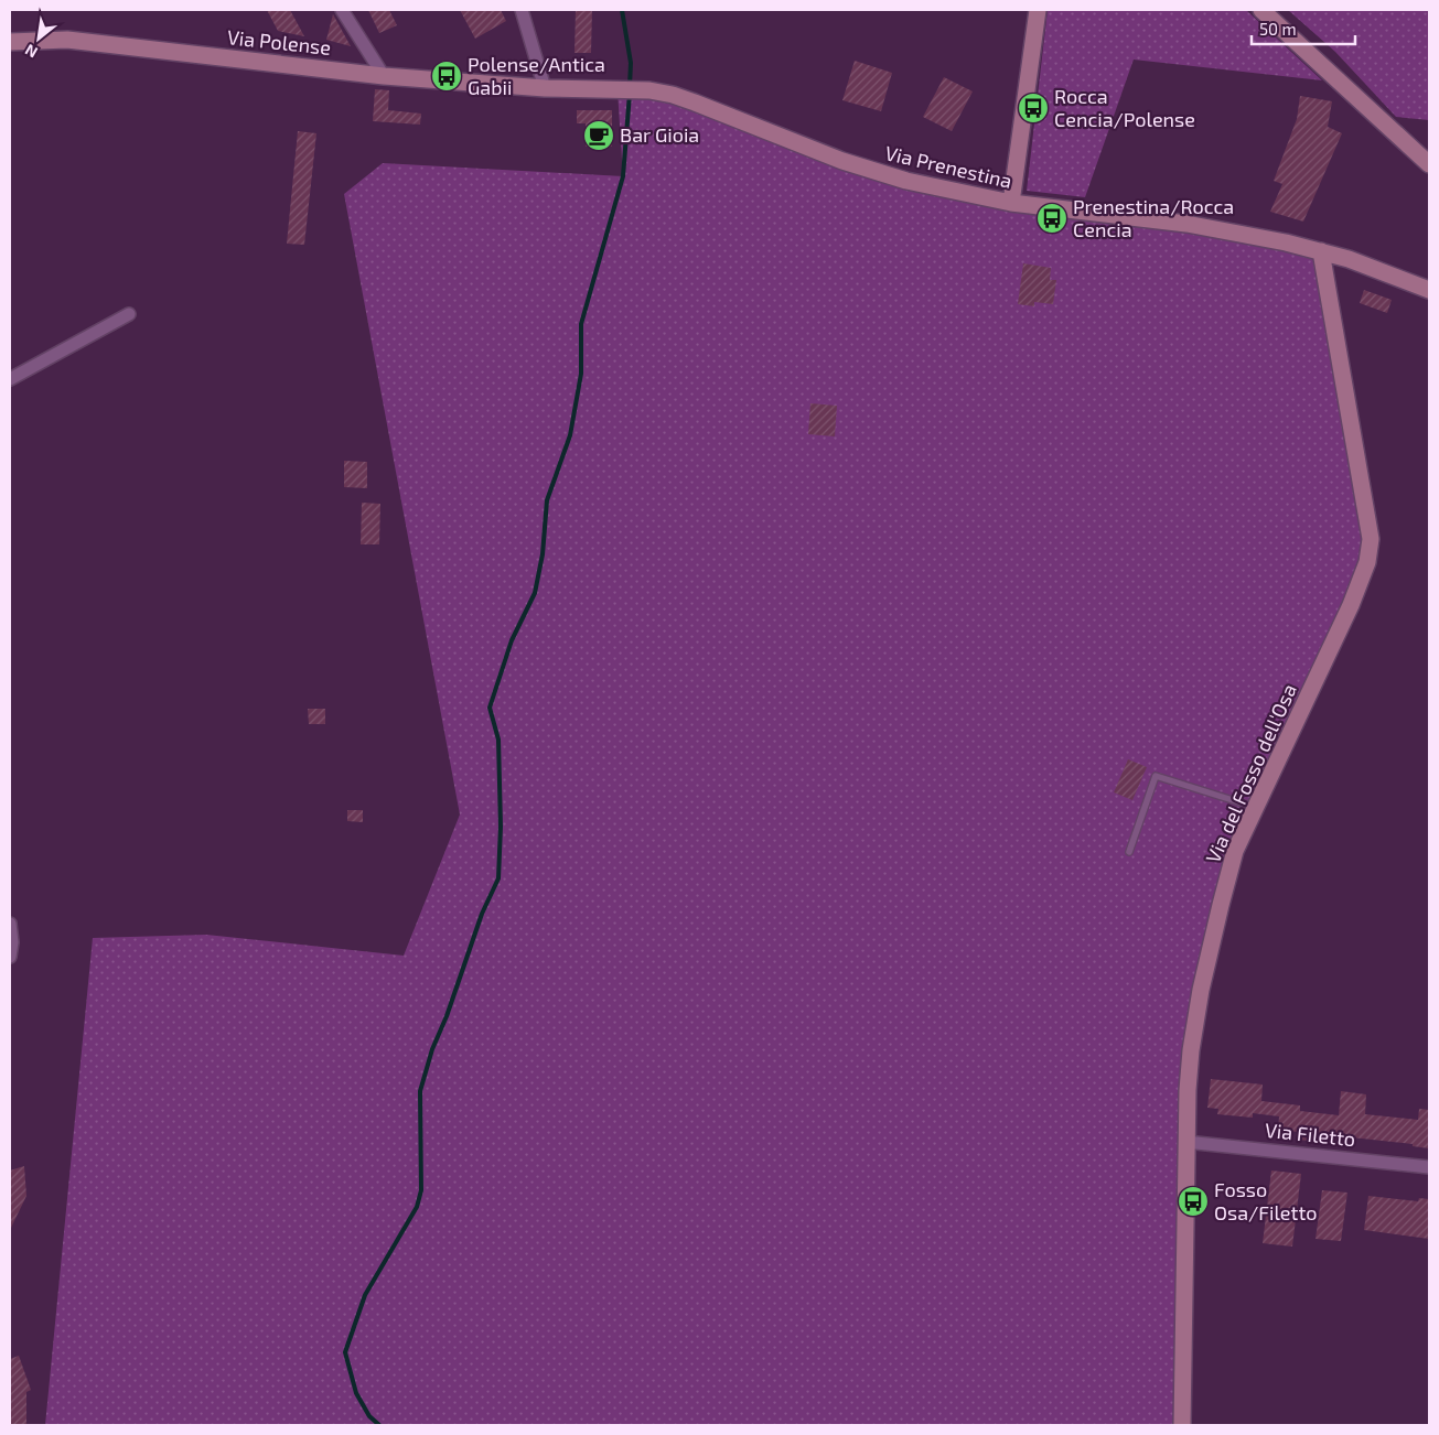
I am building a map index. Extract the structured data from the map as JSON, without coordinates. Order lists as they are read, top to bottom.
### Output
{
  "streets": {
    "main road": ["Via Polense", "Via Prenestina", "Via del Fosso dell'Osa"],
    "street": ["Via Filetto"]
  },
  "crossings": [
    ["Via Polense", "Via Prenestina"],
    ["Via Prenestina", "Via del Fosso dell'Osa"],
    ["Via del Fosso dell'Osa", "Via Filetto"]
  ],
  "places": {
    "bus stop": [
      "Polense/Antica Gabii",
      "Rocca Cencia/Polense",
      "Prenestina/Rocca Cencia",
      "Fosso Osa/Filetto"
    ],
    "cafe": ["Bar Gioia"]
  },
  "scale_bar": "50 m",
  "north": "bottom left"
}
